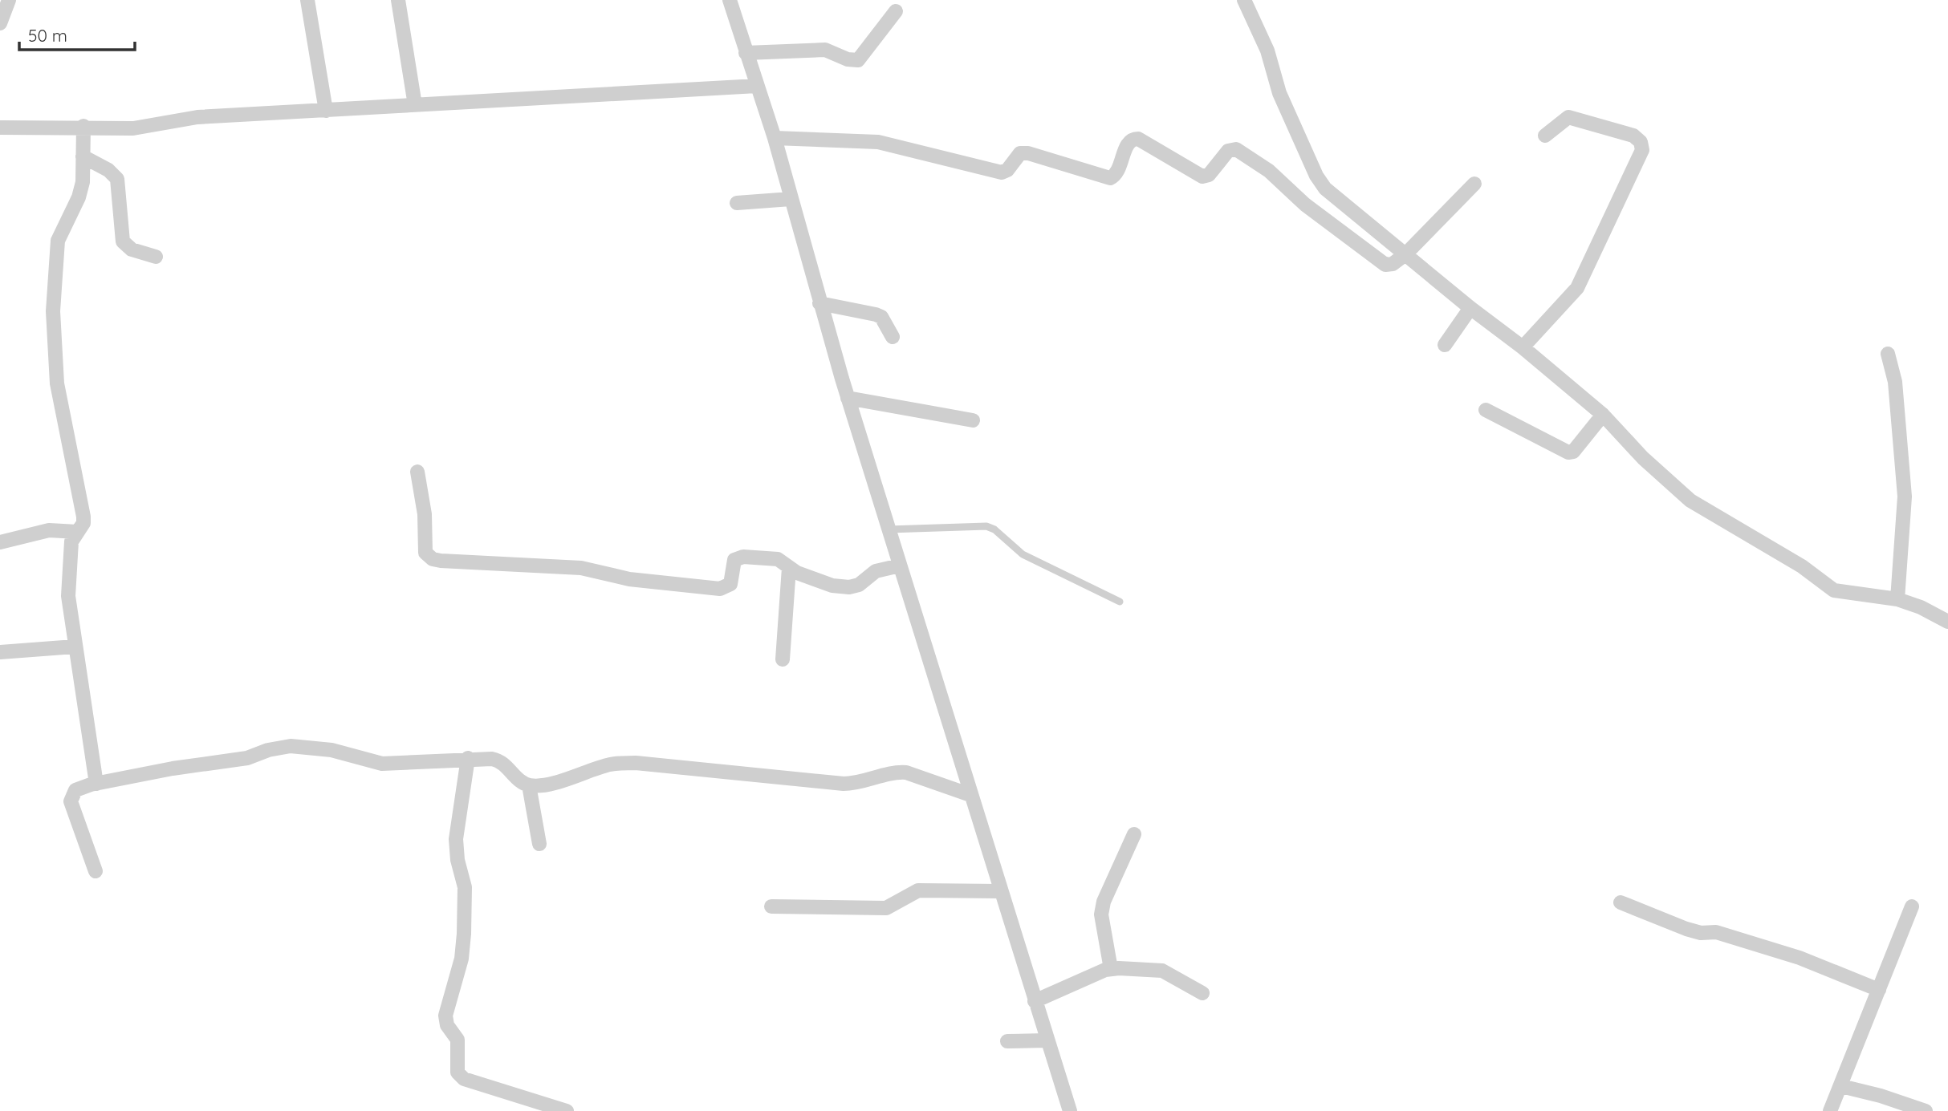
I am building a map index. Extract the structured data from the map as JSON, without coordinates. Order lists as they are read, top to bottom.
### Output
{
  "scale_bar": "50 m"
}
